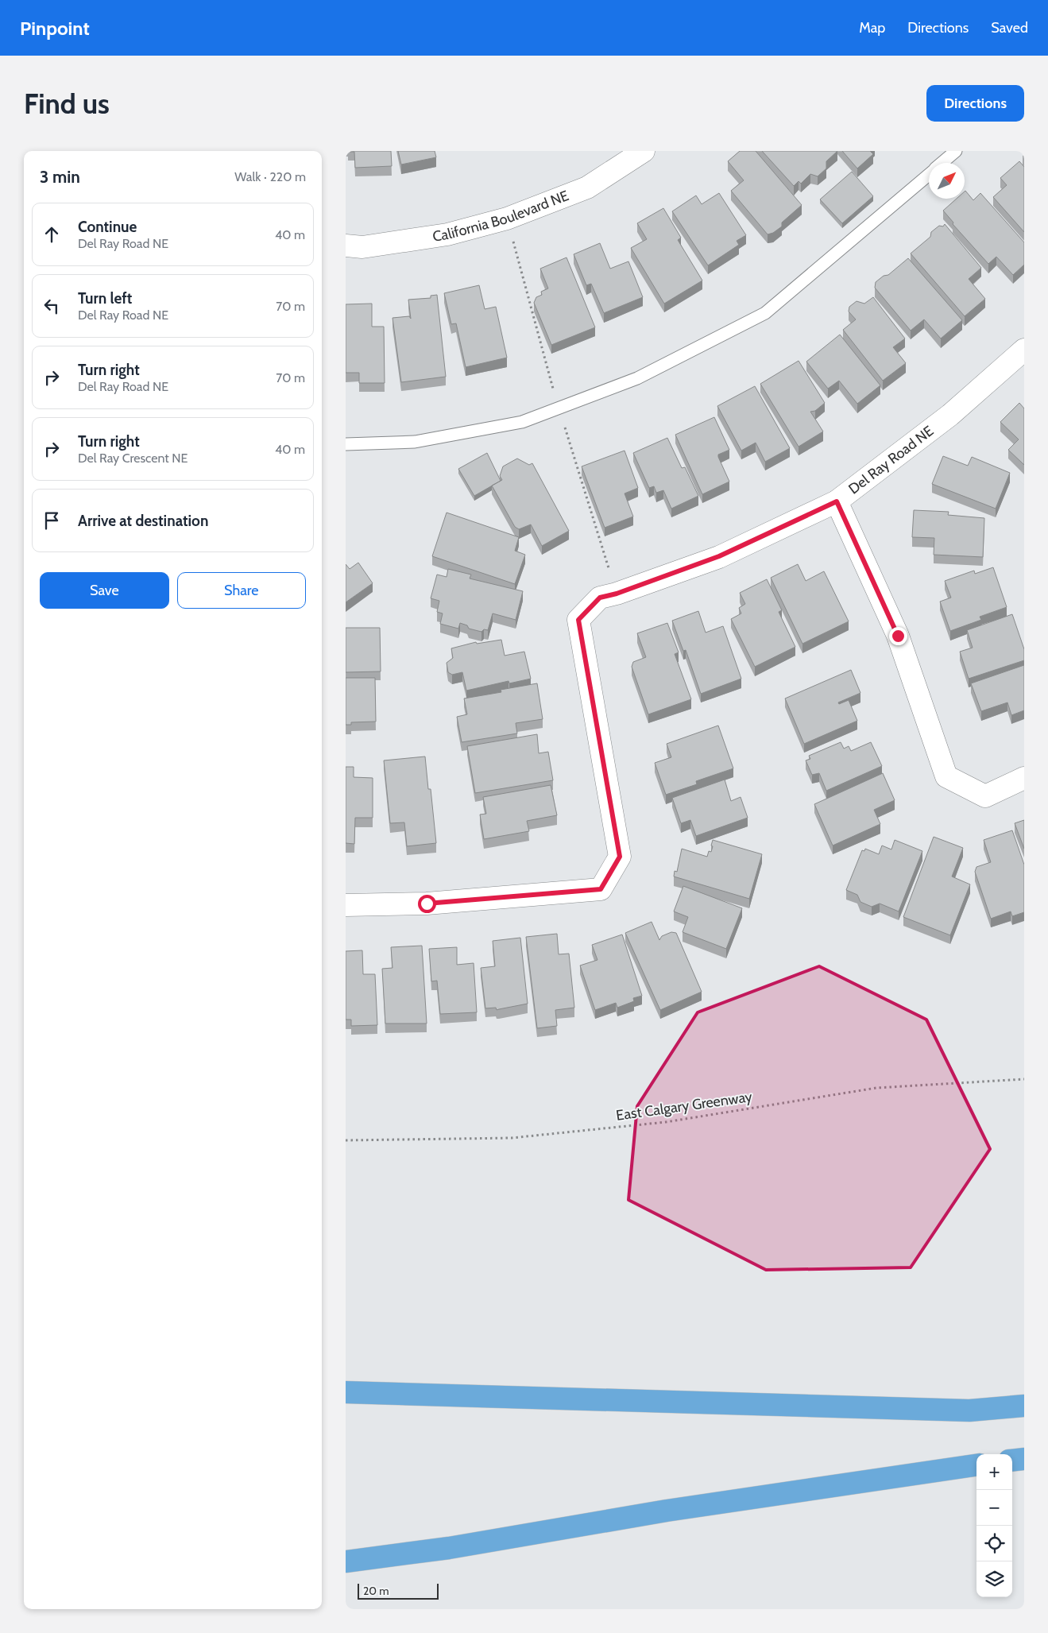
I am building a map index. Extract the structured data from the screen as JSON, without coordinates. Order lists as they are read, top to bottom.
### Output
{
  "streets": {
    "street": ["California Boulevard NE", "Del Ray Road NE"],
    "path": ["East Calgary Greenway"]
  },
  "scale_bar": "20 m",
  "north": "top right",
  "page": {
    "header": "Pinpoint",
    "nav": ["Map", "Directions", "Saved"],
    "buttons": [
      "Directions",
      ["Save", "Share"]
    ],
    "title": "Find us",
    "heading": ["3 min", "Walk · 220 m"],
    "list": [
      ["Continue", "Del Ray Road NE", "40 m"],
      ["Turn left", "Del Ray Road NE", "70 m"],
      ["Turn right", "Del Ray Road NE", "70 m"],
      ["Turn right", "Del Ray Crescent NE", "40 m"],
      "Arrive at destination"
    ],
    "map_buttons": ["+", "−"],
    "scale": "20 m"
  }
}
